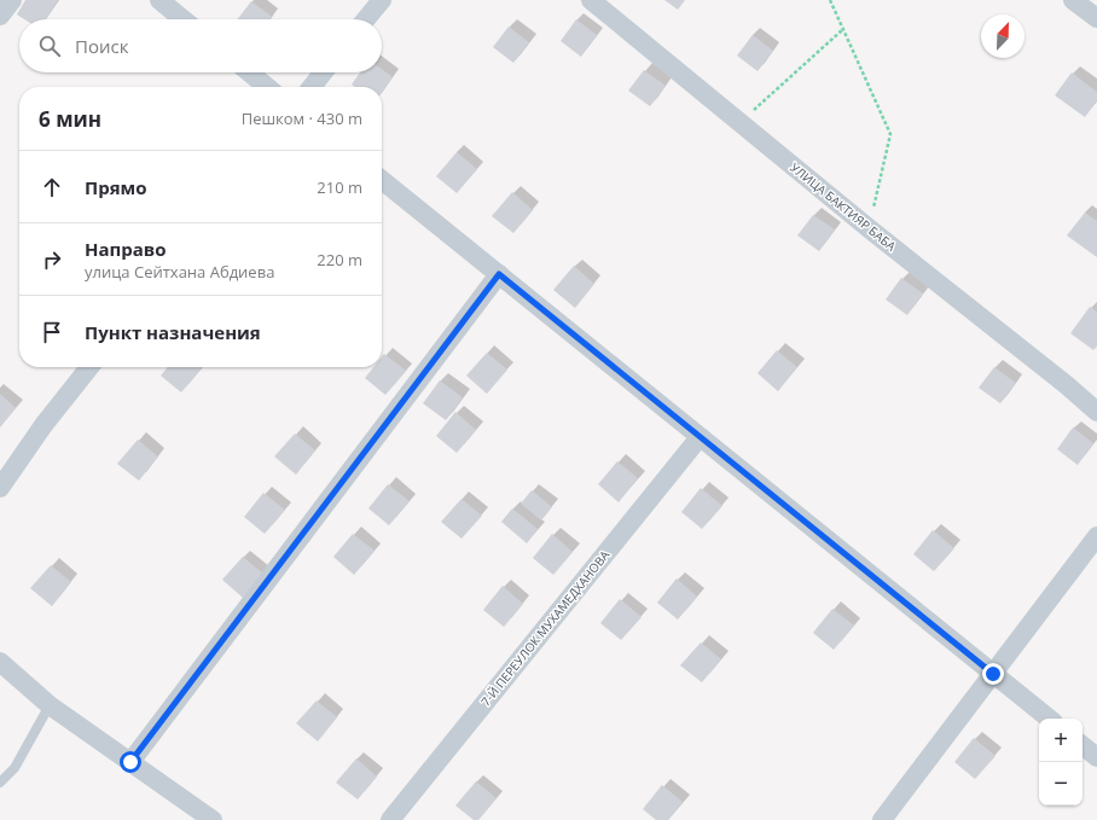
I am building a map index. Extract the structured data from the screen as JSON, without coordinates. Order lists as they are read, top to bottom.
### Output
{
  "streets": {
    "street": ["УЛИЦА БАКТИЯР БАБА", "7-Й ПЕРЕУЛОК МУХАМЕДХАНОВА"]
  },
  "north": "top right",
  "page": {
    "search": "Поиск",
    "heading": ["6 мин", "Пешком · 430 m"],
    "list": [
      ["Прямо", "210 m"],
      ["Направо", "улица Сейтхана Абдиева", "220 m"],
      "Пункт назначения"
    ],
    "map_buttons": ["+", "−"]
  }
}
